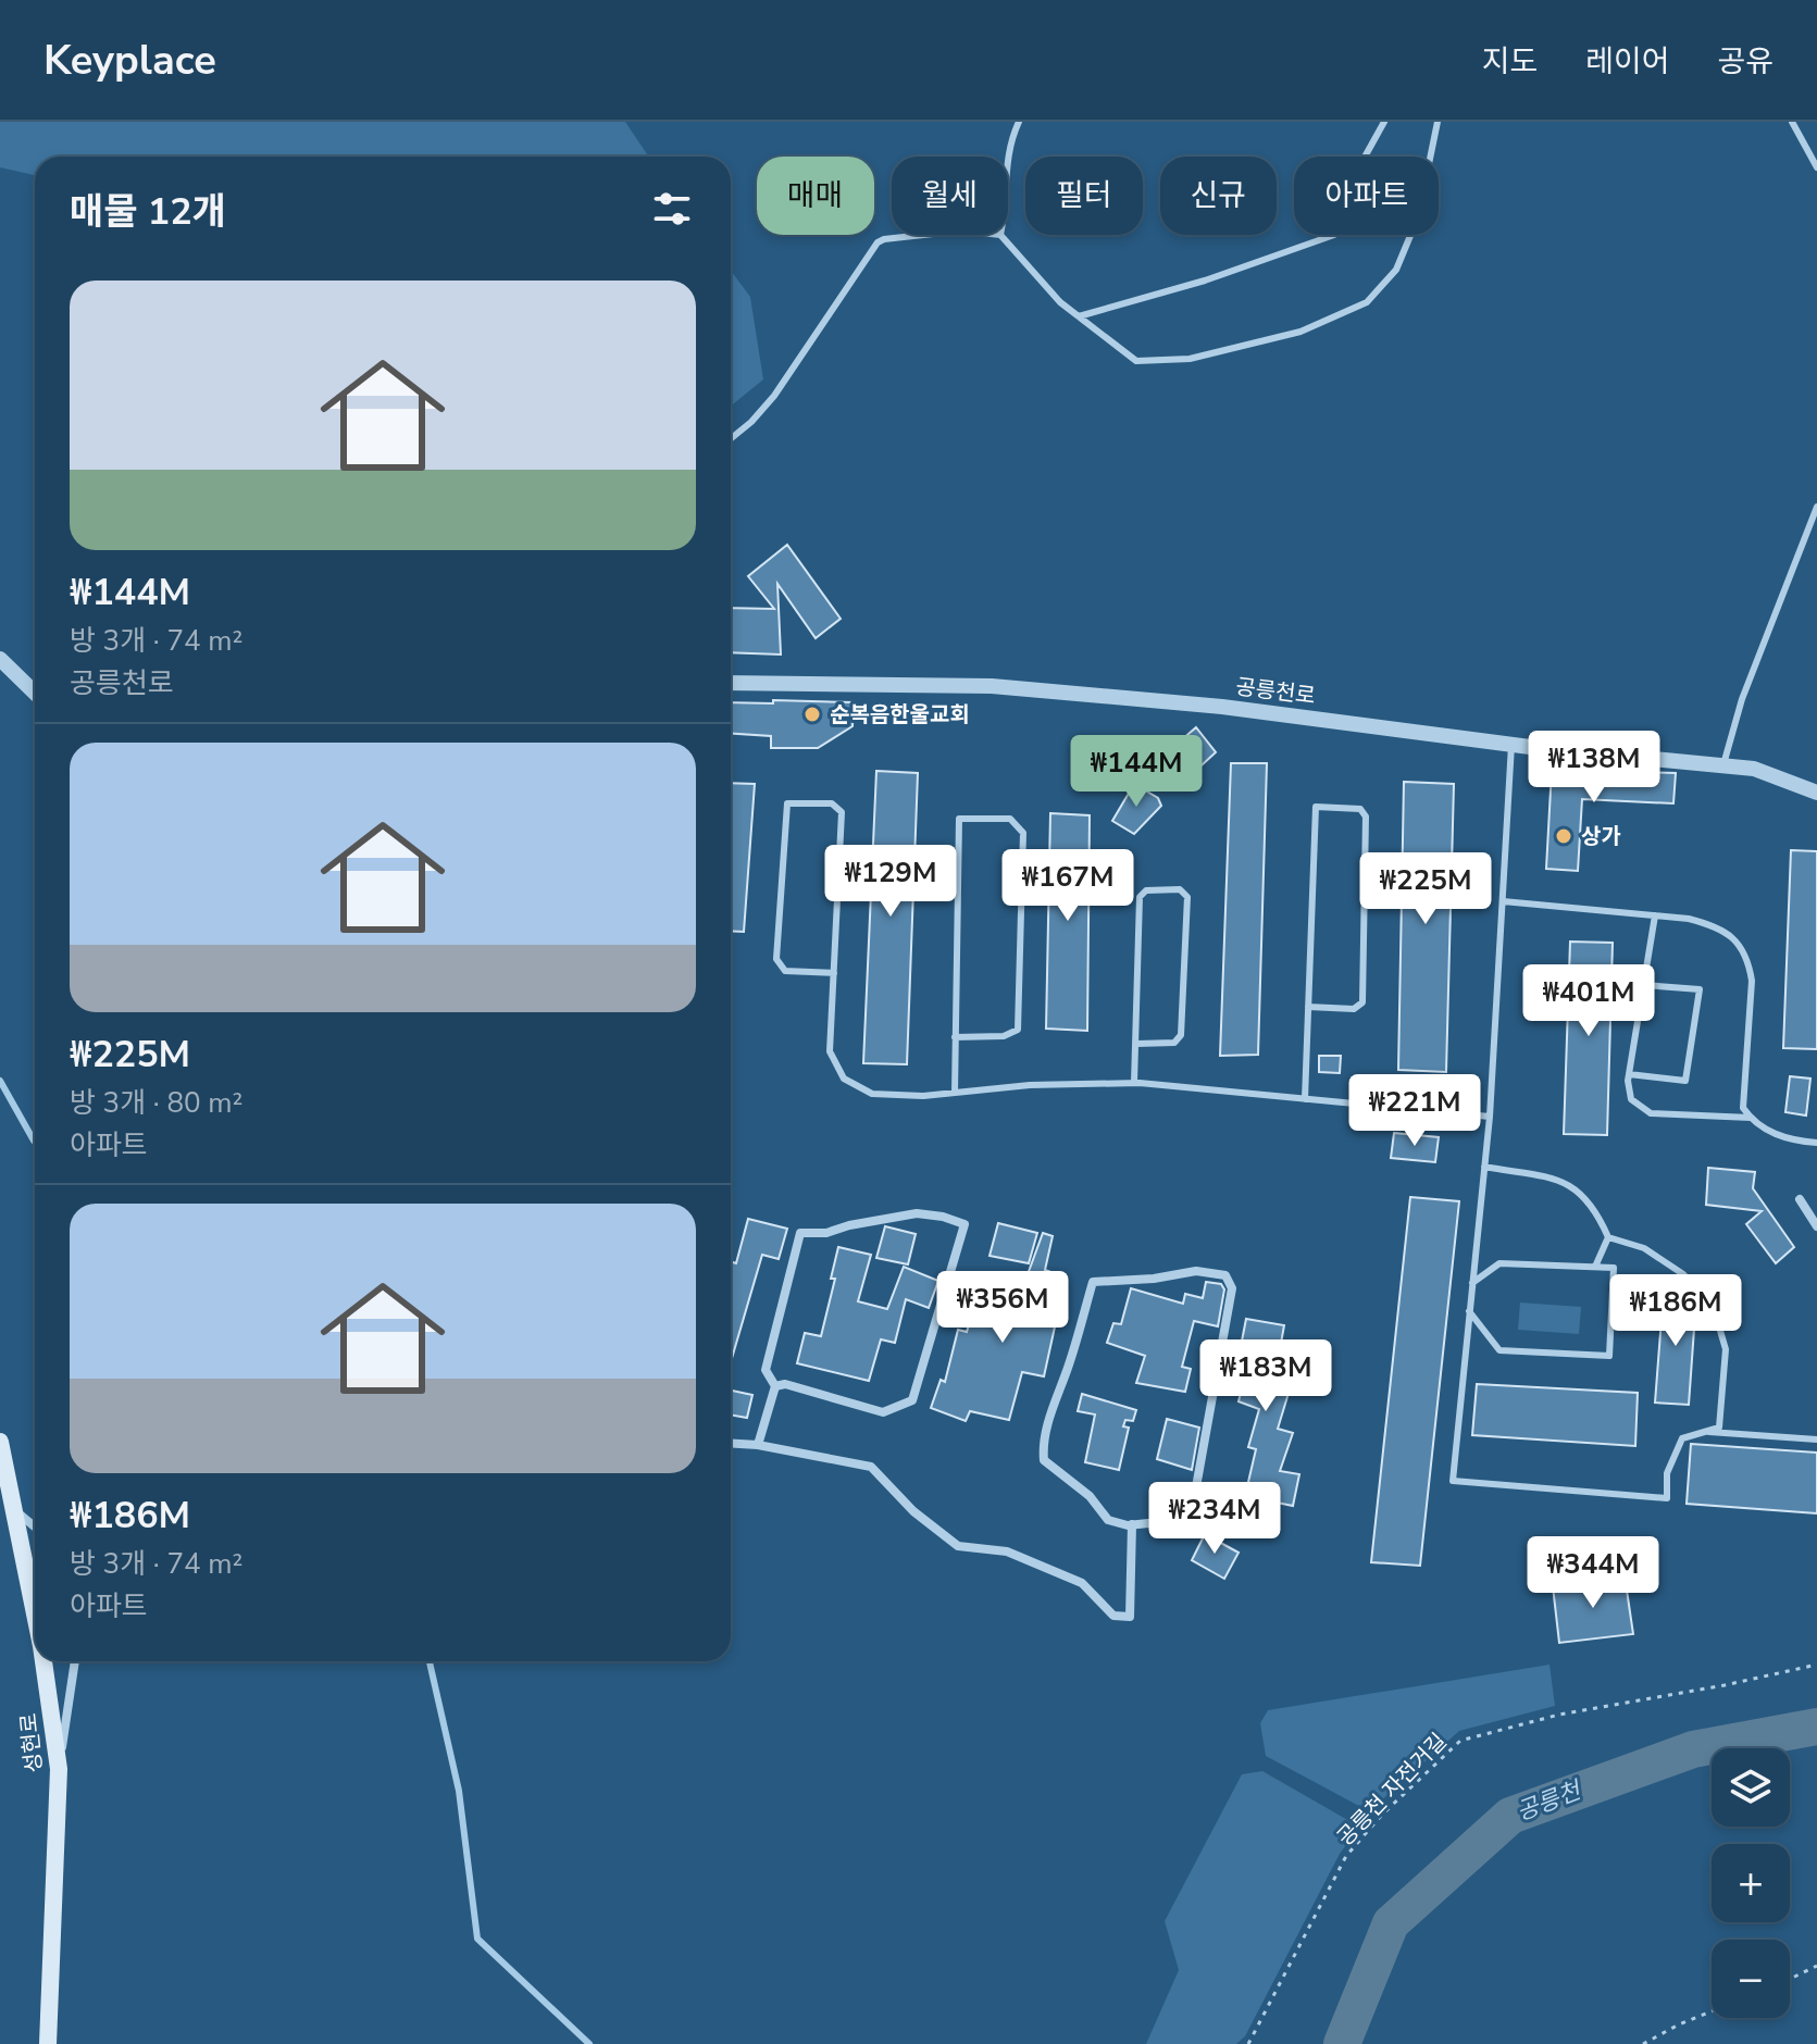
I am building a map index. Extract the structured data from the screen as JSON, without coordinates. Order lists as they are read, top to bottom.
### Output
{
  "streets": {
    "main road": ["성현로"],
    "street": ["공릉천로"],
    "path": ["공릉천 자전거길"]
  },
  "water": ["공릉천"],
  "places": ["순복음한울교회", "상가"],
  "page": {
    "header": "Keyplace",
    "nav": ["지도", "레이어", "공유"],
    "chip": [
      "매매",
      "월세",
      "필터",
      "신규",
      "아파트"
    ],
    "heading": "매물 12개",
    "list": [
      {
        "name": "₩144M",
        "note": "방 3개 · 74 m² · 공릉천로"
      },
      {
        "name": "₩225M",
        "note": "방 3개 · 80 m² · 아파트"
      },
      {
        "name": "₩186M",
        "note": "방 3개 · 74 m² · 아파트"
      }
    ],
    "price": [
      "₩138M",
      "₩144M",
      "₩129M",
      "₩167M",
      "₩225M",
      "₩401M",
      "₩221M",
      "₩356M",
      "₩186M",
      "₩183M",
      "₩234M",
      "₩344M"
    ],
    "map_buttons": ["+", "−"]
  }
}
